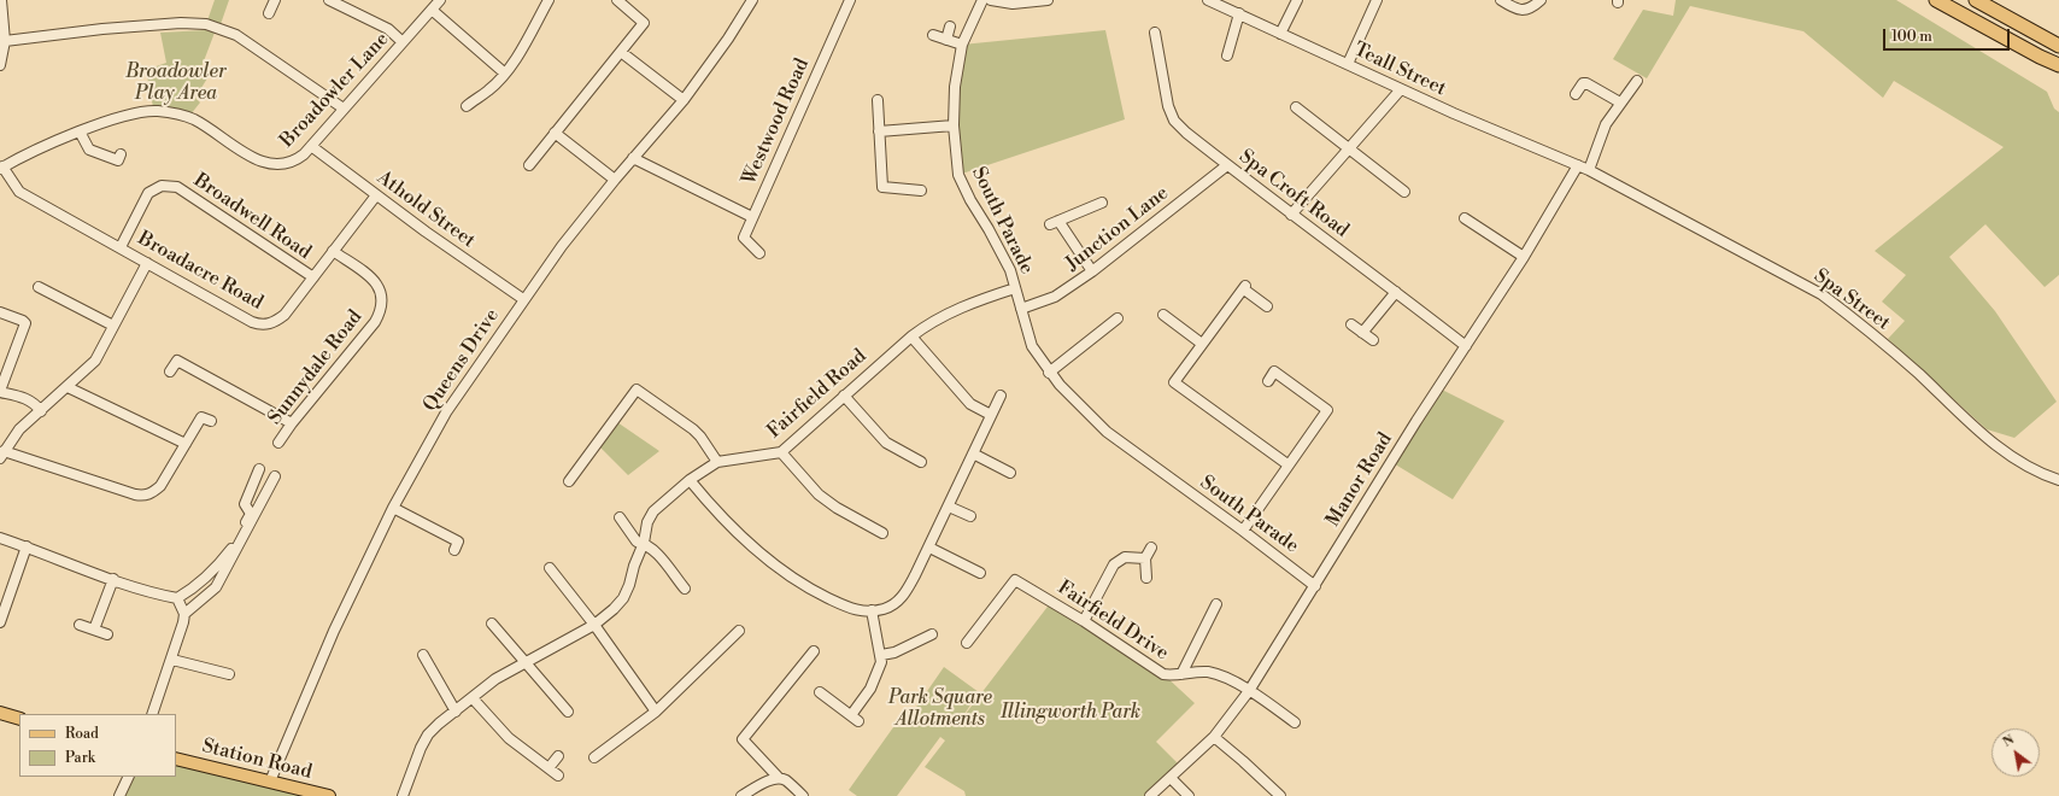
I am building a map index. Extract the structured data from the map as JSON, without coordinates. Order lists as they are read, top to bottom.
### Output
{
  "streets": {
    "main road": ["Station Road"],
    "street": [
      "Teall Street",
      "Broadowler Lane",
      "Westwood Road",
      "Spa Croft Road",
      "Athold Street",
      "Broadwell Road",
      "South Parade",
      "Junction Lane",
      "Broadacre Road",
      "Spa Street",
      "Queens Drive",
      "Sunnydale Road",
      "Fairfield Road",
      "Manor Road",
      "Fairfield Drive"
    ]
  },
  "crossings": [
    ["Teall Street", "Spa Street"],
    ["Teall Street", "Manor Road"],
    ["Broadowler Lane", "Athold Street"],
    ["Broadowler Lane", "Broadacre Road"],
    ["Spa Croft Road", "Junction Lane"],
    ["Spa Croft Road", "Manor Road"],
    ["Athold Street", "Broadacre Road"],
    ["Athold Street", "Queens Drive"],
    ["Broadwell Road", "Broadacre Road"],
    ["South Parade", "Junction Lane"],
    ["South Parade", "Fairfield Road"],
    ["South Parade", "Manor Road"],
    ["Broadacre Road", "Sunnydale Road"],
    ["Spa Street", "Manor Road"],
    ["Queens Drive", "Station Road"],
    ["Manor Road", "Fairfield Drive"]
  ],
  "parks": ["Broadowler Play Area", "Park Square Allotments", "Illingworth Park"],
  "legend": ["Road", "Park"],
  "scale_bar": "100 m",
  "north": "top left"
}
